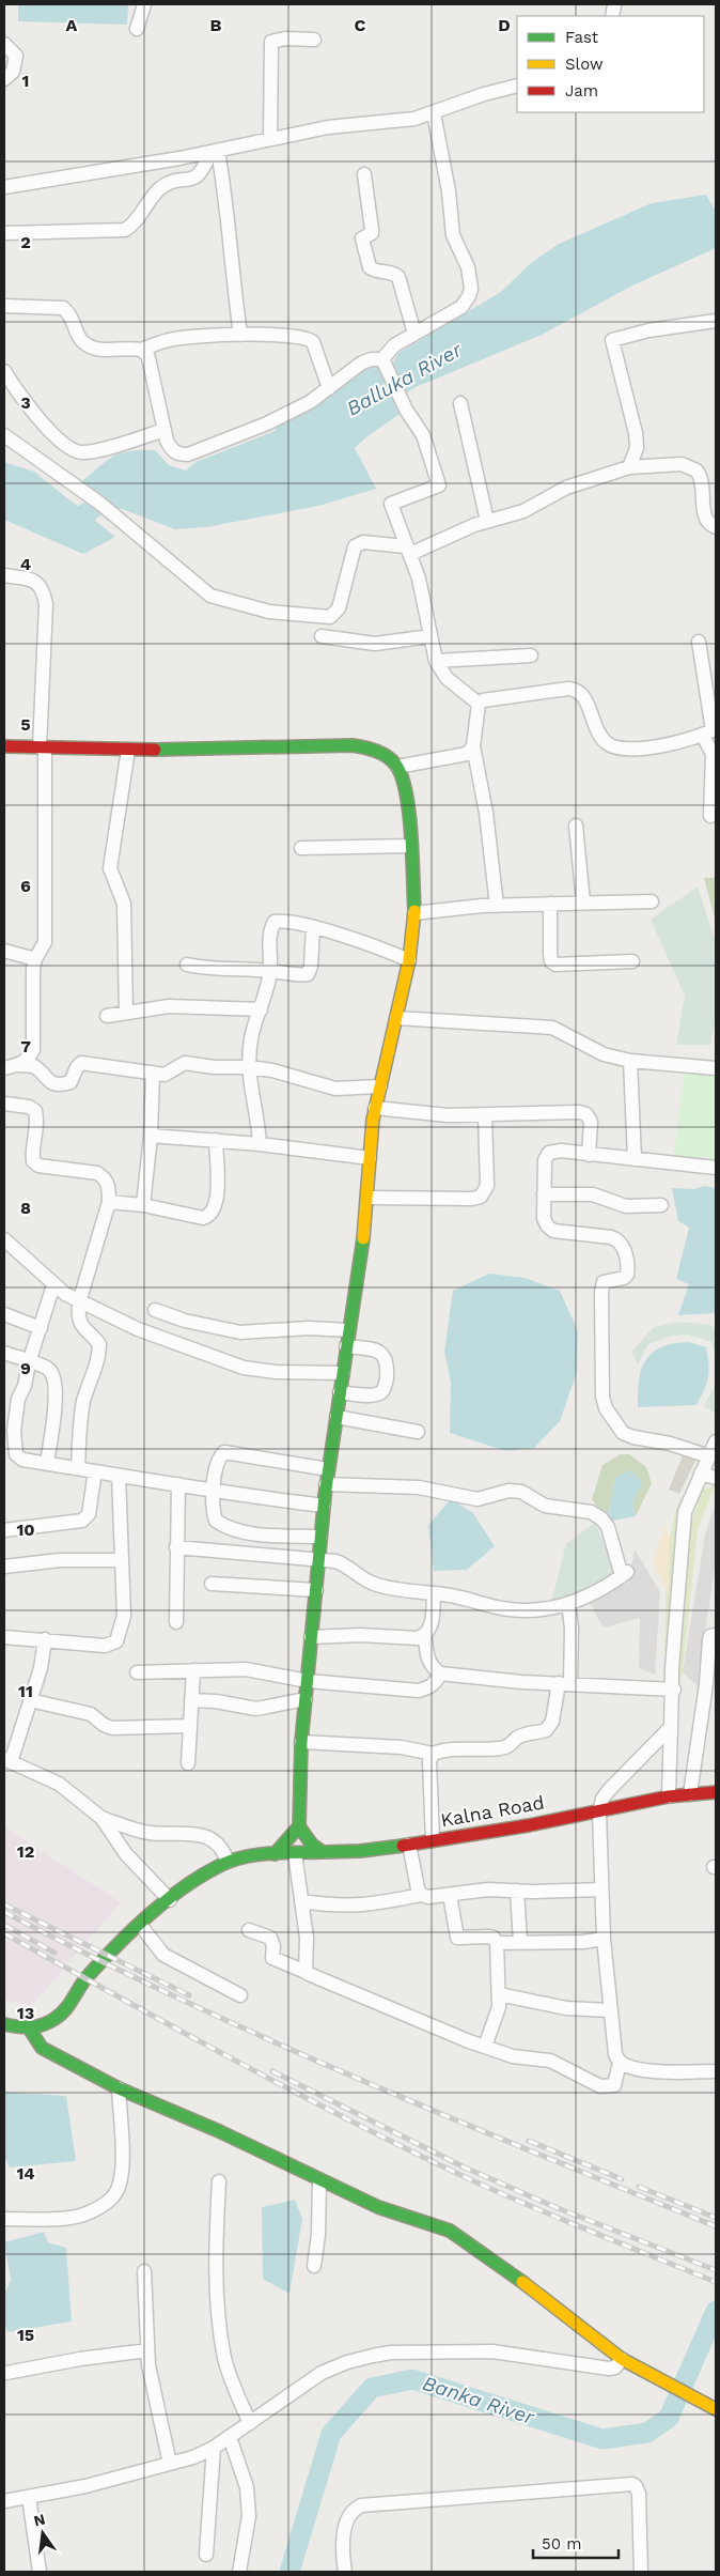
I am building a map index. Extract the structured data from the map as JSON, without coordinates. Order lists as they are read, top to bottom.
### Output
{
  "streets": {
    "main road": ["Kalna Road"]
  },
  "water": ["Balluka River", "Banka River"],
  "legend": ["Fast", "Slow", "Jam"],
  "scale_bar": "50 m",
  "north": "top",
  "grid": {
    "columns": [
      "A",
      "B",
      "C",
      "D"
    ],
    "rows": [
      "1",
      "2",
      "3",
      "4",
      "5",
      "6",
      "7",
      "8",
      "9",
      "10",
      "11",
      "12",
      "13",
      "14",
      "15"
    ]
  }
}
